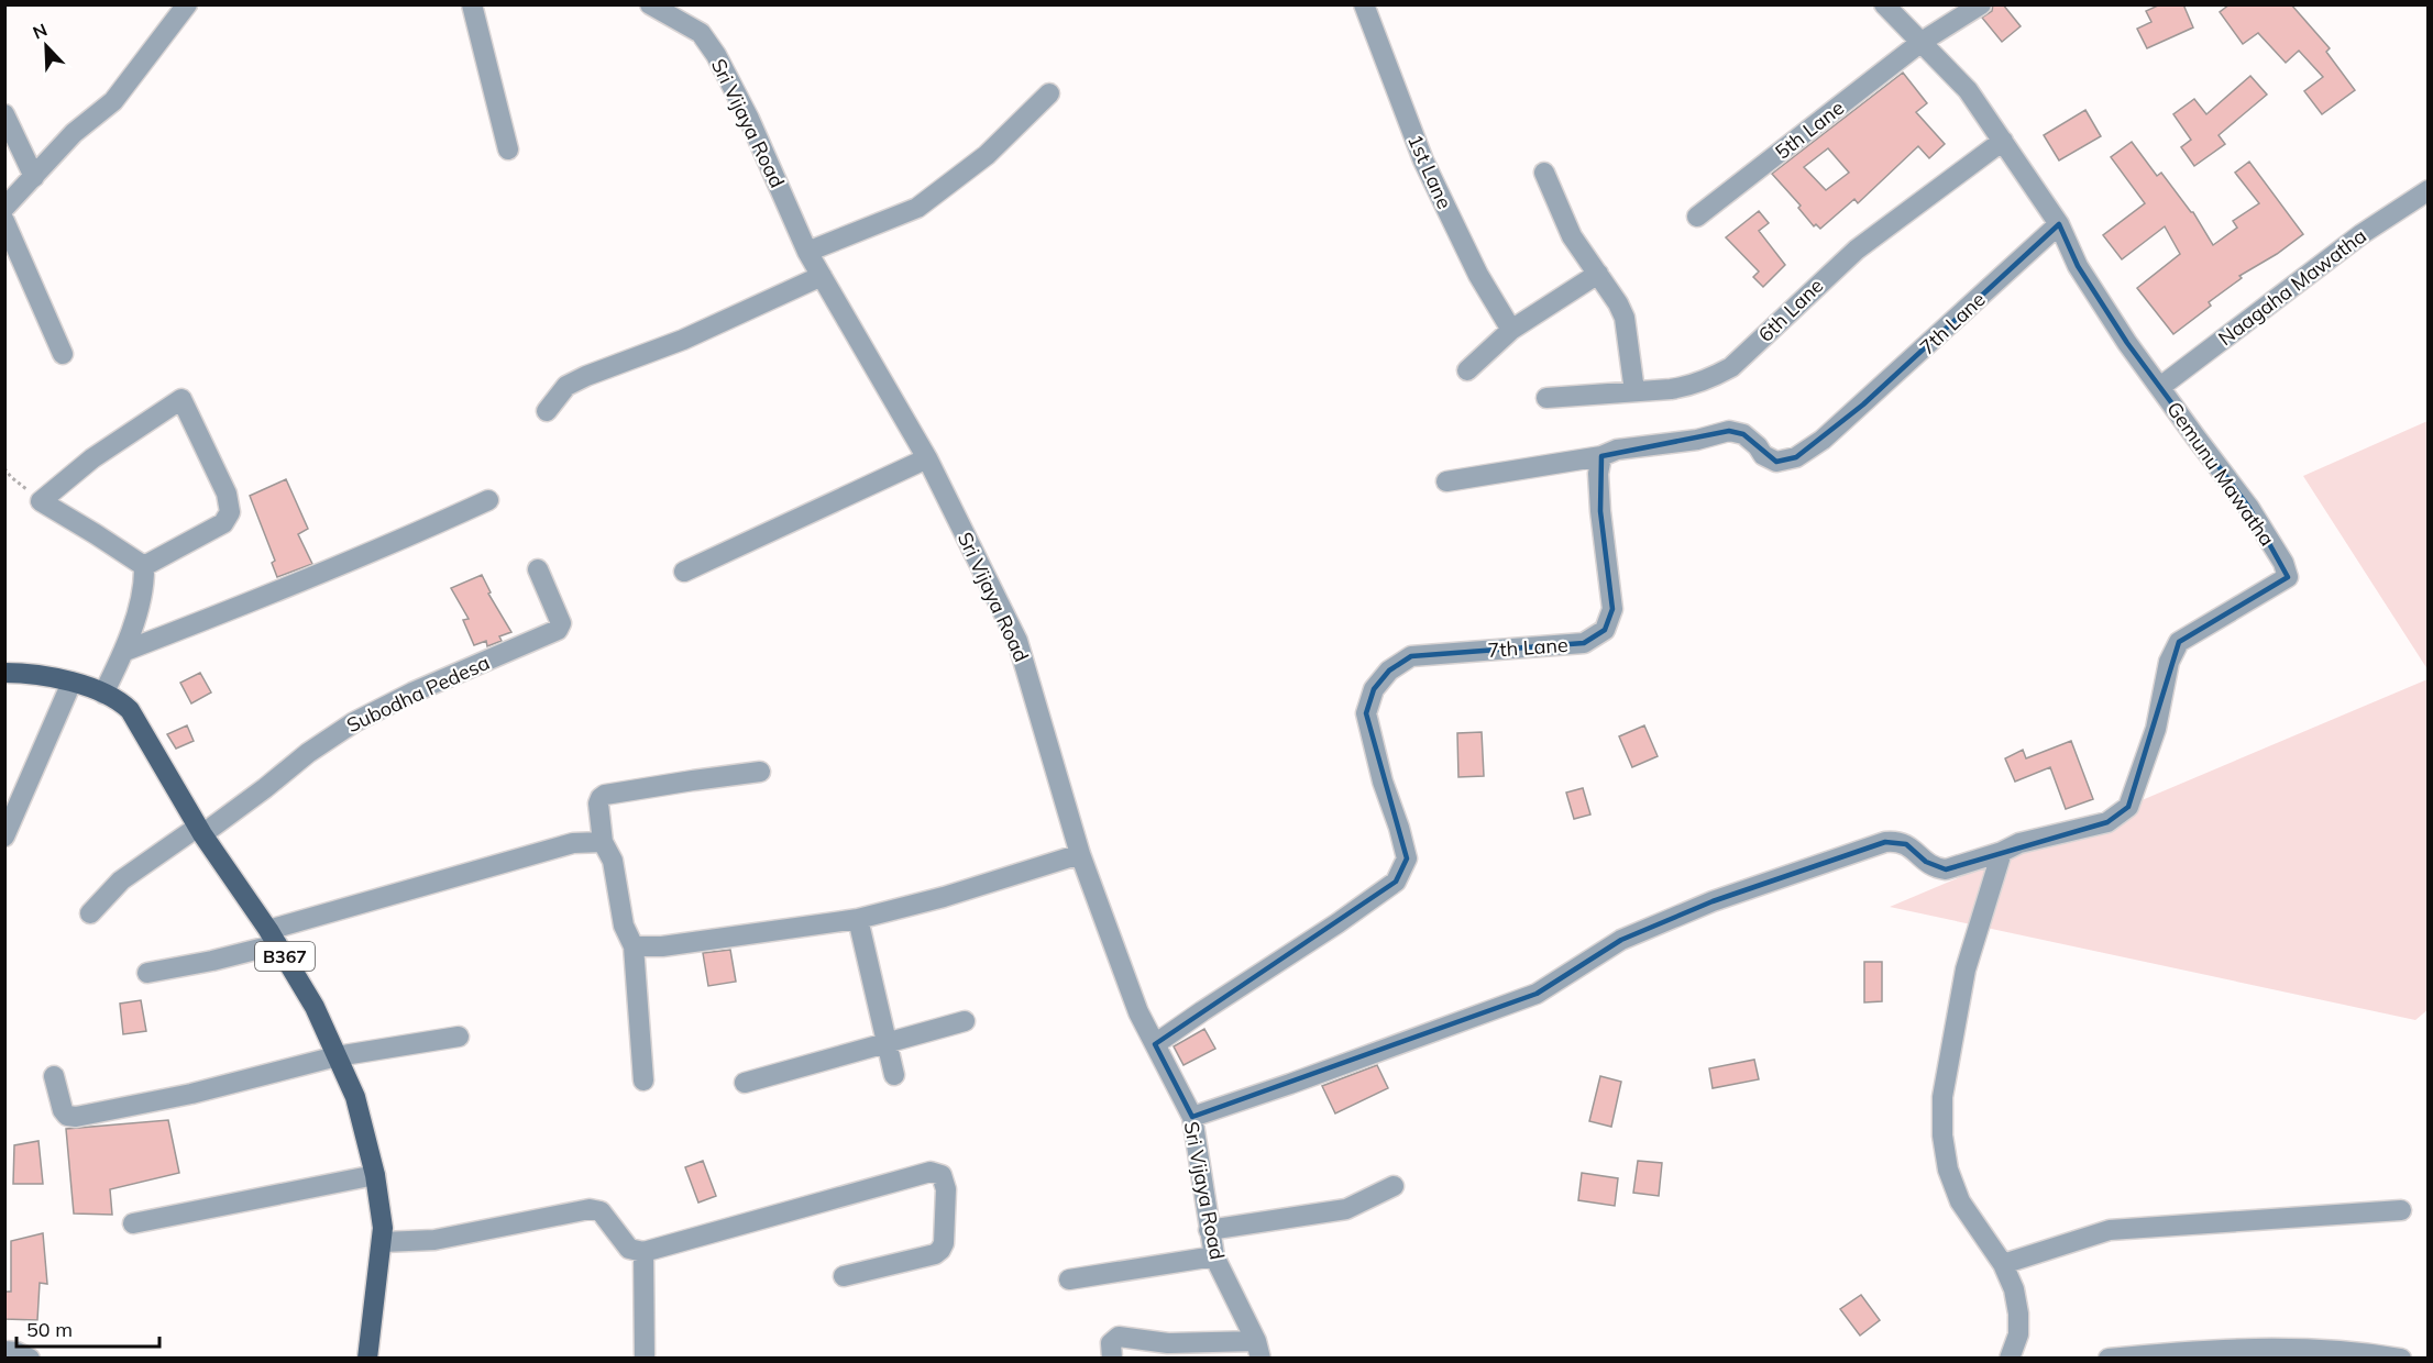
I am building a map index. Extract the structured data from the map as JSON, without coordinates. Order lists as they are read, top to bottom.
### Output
{
  "streets": {
    "main road": ["B367"],
    "street": [
      "Sri Vijaya Road",
      "5th Lane",
      "1st Lane",
      "Naagaha Mawatha",
      "6th Lane",
      "7th Lane",
      "Gemunu Mawatha",
      "Subodha Pedesa"
    ]
  },
  "crossings": [
    ["Sri Vijaya Road", "7th Lane"],
    ["5th Lane", "Gemunu Mawatha"],
    ["Naagaha Mawatha", "Gemunu Mawatha"],
    ["6th Lane", "Gemunu Mawatha"],
    ["7th Lane", "Gemunu Mawatha"],
    ["Subodha Pedesa", "B367"]
  ],
  "scale_bar": "50 m",
  "north": "top left"
}
